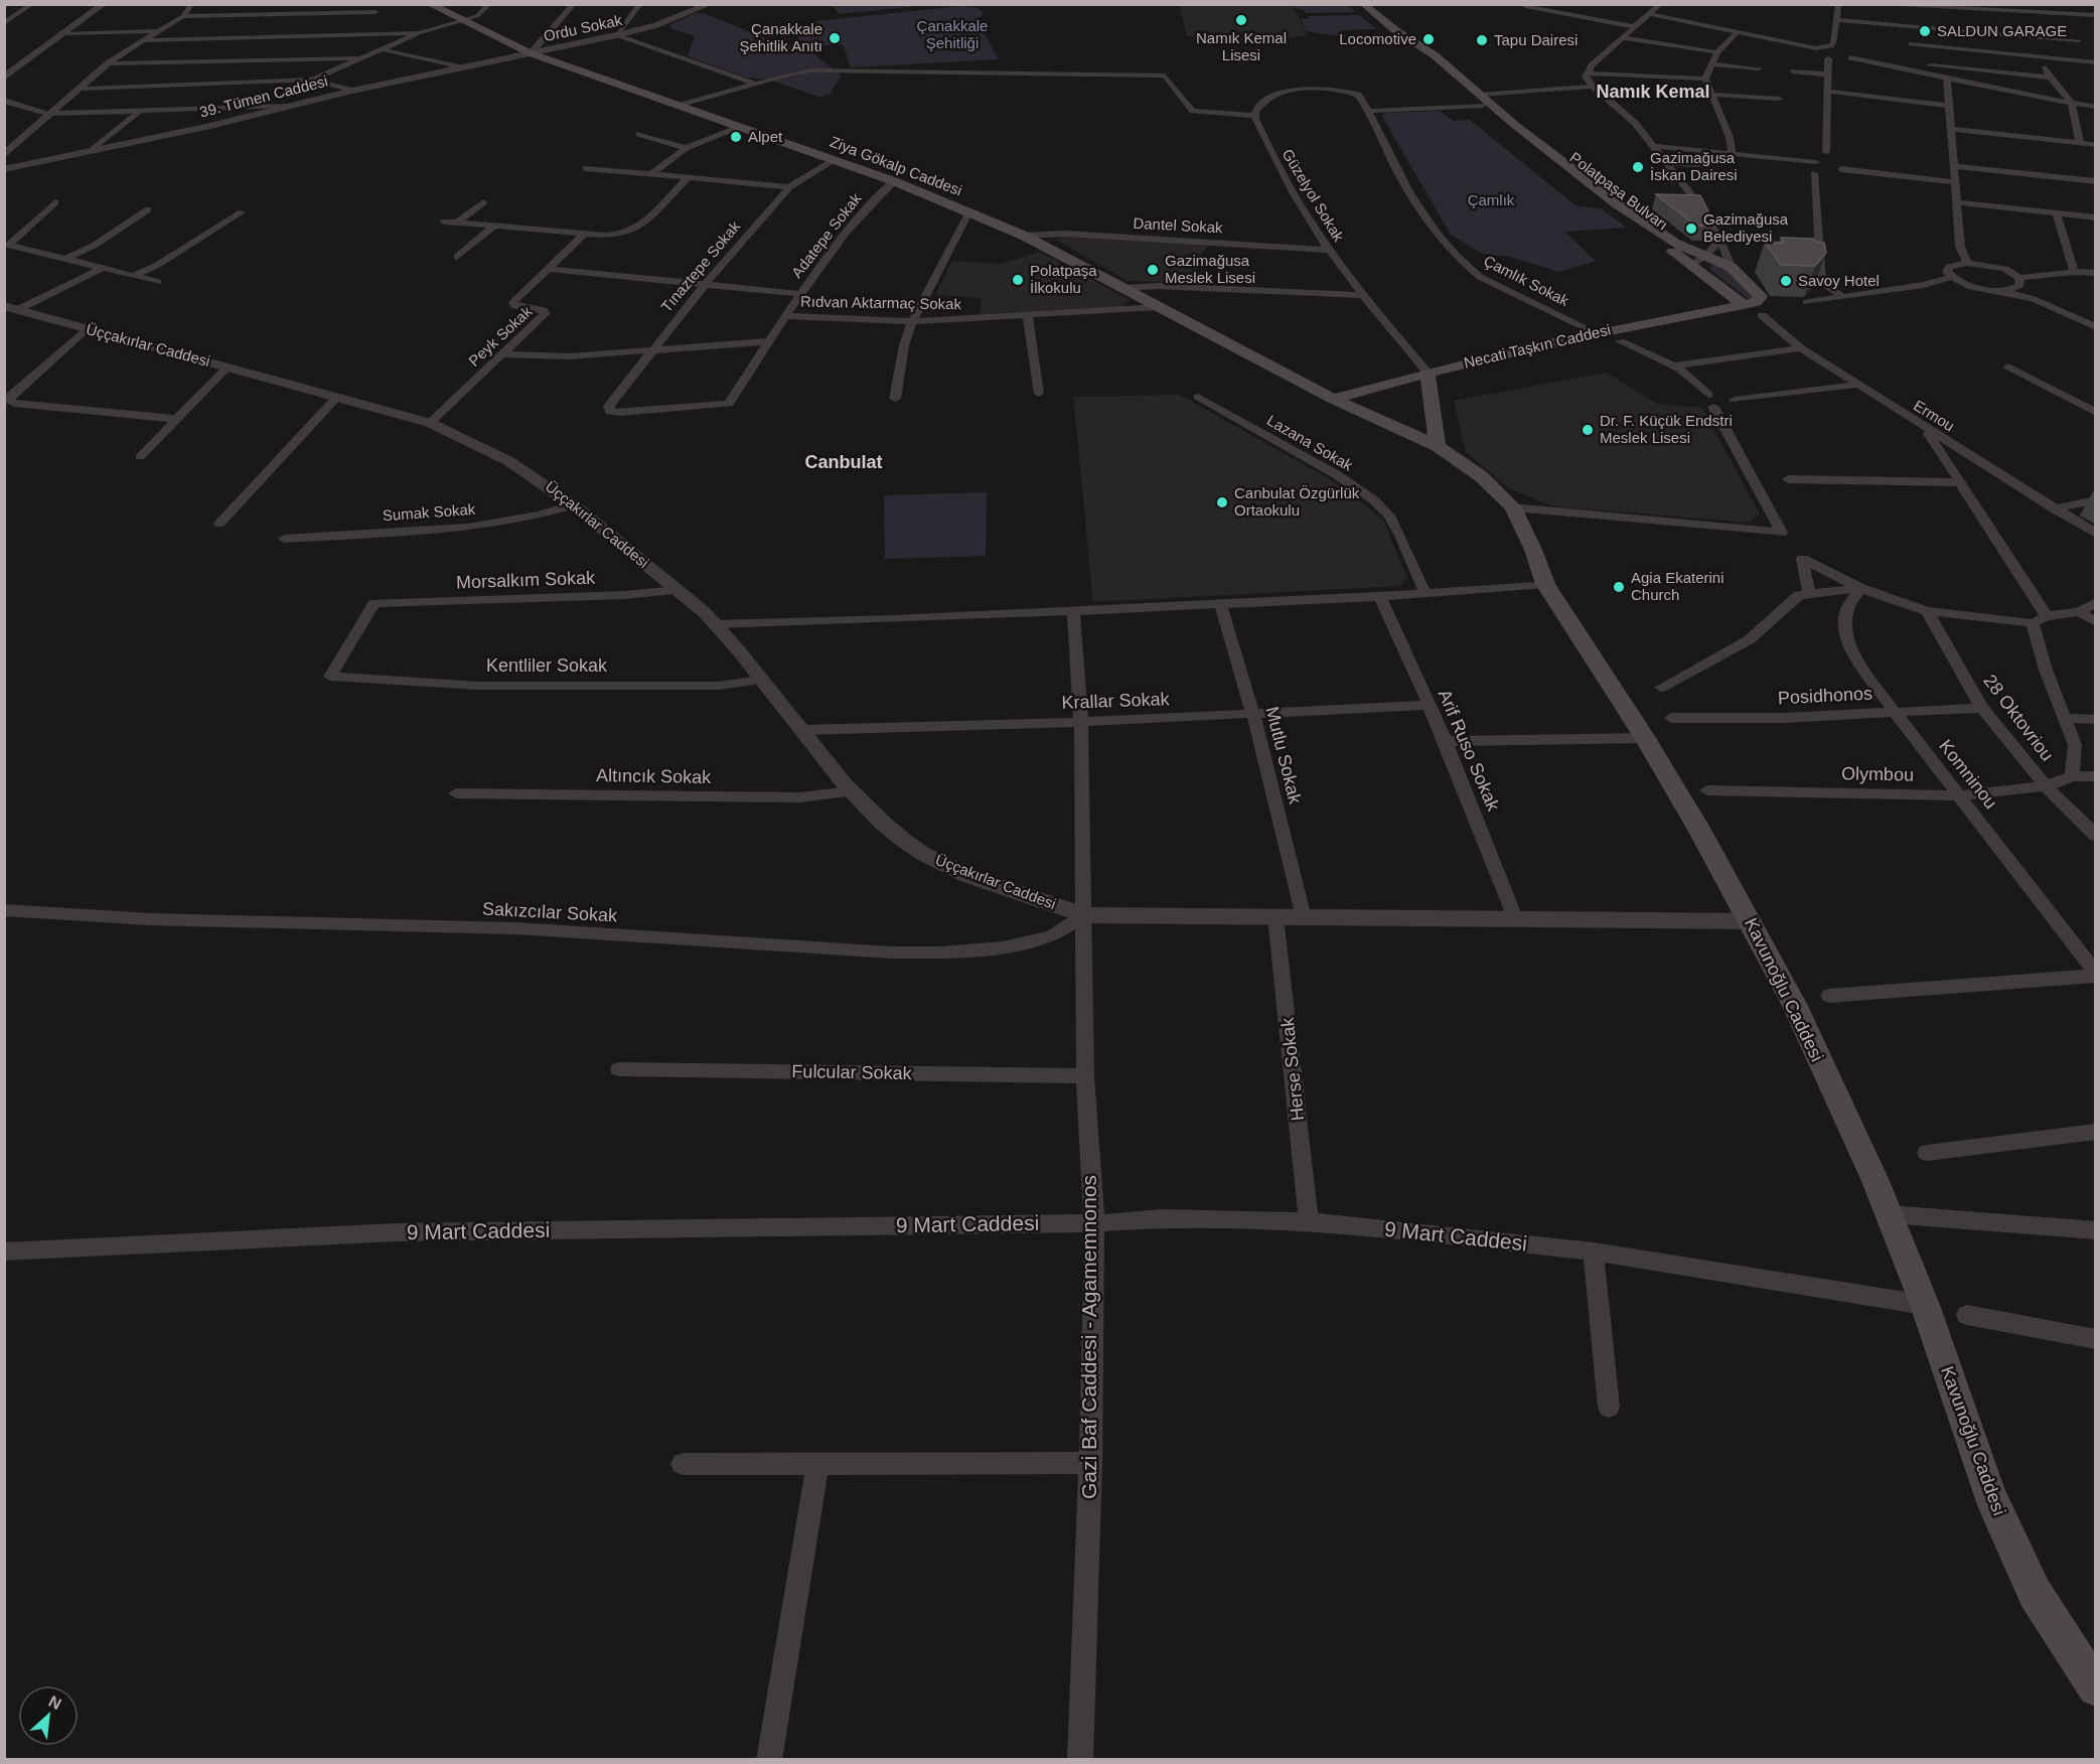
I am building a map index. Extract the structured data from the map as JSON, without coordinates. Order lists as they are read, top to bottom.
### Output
{
  "streets": {
    "main road": [
      "Ziya Gökalp Caddesi",
      "Polatpaşa Bulvarı",
      "Necati Taşkın Caddesi",
      "Kavunoğlu Caddesi"
    ],
    "street": [
      "Ordu Sokak",
      "39. Tümen Caddesi",
      "Güzelyol Sokak",
      "Dantel Sokak",
      "Adatepe Sokak",
      "Tınaztepe Sokak",
      "Çamlık Sokak",
      "Rıdvan Aktarmaç Sokak",
      "Peyk Sokak",
      "Üççakırlar Caddesi",
      "Ermou",
      "Lazana Sokak",
      "Sumak Sokak",
      "Morsalkım Sokak",
      "Kentliler Sokak",
      "Posidhonos",
      "Krallar Sokak",
      "28 Oktovriou",
      "Arif Ruso Sokak",
      "Mutlu Sokak",
      "Olymbou",
      "Komninou",
      "Altıncık Sokak",
      "Sakızcılar Sokak",
      "Herse Sokak",
      "Fulcular Sokak",
      "9 Mart Caddesi",
      "Gazi Baf Caddesi - Agamemnonos"
    ]
  },
  "crossings": [
    ["Ordu Sokak", "39. Tümen Caddesi"],
    ["Ordu Sokak", "Ziya Gökalp Caddesi"],
    ["39. Tümen Caddesi", "Ziya Gökalp Caddesi"],
    ["Ziya Gökalp Caddesi", "Dantel Sokak"],
    ["Ziya Gökalp Caddesi", "Adatepe Sokak"],
    ["Ziya Gökalp Caddesi", "Tınaztepe Sokak"],
    ["Ziya Gökalp Caddesi", "Rıdvan Aktarmaç Sokak"],
    ["Ziya Gökalp Caddesi", "Necati Taşkın Caddesi"],
    ["Ziya Gökalp Caddesi", "Kavunoğlu Caddesi"],
    ["Polatpaşa Bulvarı", "Necati Taşkın Caddesi"],
    ["Güzelyol Sokak", "Dantel Sokak"],
    ["Güzelyol Sokak", "Çamlık Sokak"],
    ["Güzelyol Sokak", "Necati Taşkın Caddesi"],
    ["Adatepe Sokak", "Tınaztepe Sokak"],
    ["Adatepe Sokak", "Rıdvan Aktarmaç Sokak"],
    ["Çamlık Sokak", "Necati Taşkın Caddesi"],
    ["Peyk Sokak", "Üççakırlar Caddesi"],
    ["Üççakırlar Caddesi", "Sumak Sokak"],
    ["Üççakırlar Caddesi", "Morsalkım Sokak"],
    ["Üççakırlar Caddesi", "Kentliler Sokak"],
    ["Üççakırlar Caddesi", "Krallar Sokak"],
    ["Üççakırlar Caddesi", "Arif Ruso Sokak"],
    ["Üççakırlar Caddesi", "Mutlu Sokak"],
    ["Üççakırlar Caddesi", "Altıncık Sokak"],
    ["Üççakırlar Caddesi", "Sakızcılar Sokak"],
    ["Üççakırlar Caddesi", "Kavunoğlu Caddesi"],
    ["Üççakırlar Caddesi", "Herse Sokak"],
    ["Üççakırlar Caddesi", "Gazi Baf Caddesi - Agamemnonos"],
    ["Necati Taşkın Caddesi", "Kavunoğlu Caddesi"],
    ["Morsalkım Sokak", "Kentliler Sokak"],
    ["Posidhonos", "28 Oktovriou"],
    ["Posidhonos", "Komninou"],
    ["Krallar Sokak", "Arif Ruso Sokak"],
    ["Krallar Sokak", "Mutlu Sokak"],
    ["Krallar Sokak", "Gazi Baf Caddesi - Agamemnonos"],
    ["28 Oktovriou", "Olymbou"],
    ["Olymbou", "Komninou"],
    ["Sakızcılar Sokak", "Gazi Baf Caddesi - Agamemnonos"],
    ["Kavunoğlu Caddesi", "9 Mart Caddesi"],
    ["Herse Sokak", "9 Mart Caddesi"],
    ["Fulcular Sokak", "Gazi Baf Caddesi - Agamemnonos"],
    ["9 Mart Caddesi", "Gazi Baf Caddesi - Agamemnonos"]
  ],
  "districts": ["Namık Kemal", "Canbulat"],
  "parks": ["Çanakkale Şehitliği", "Çamlık"],
  "places": [
    "Namık Kemal Lisesi",
    "SALDUN GARAGE",
    "Çanakkale Şehitlik Anıtı",
    "Locomotive",
    "Tapu Dairesi",
    "Alpet",
    "Gazimağusa İskan Dairesi",
    "Gazimağusa Belediyesi",
    "Gazimağusa Meslek Lisesi",
    "Polatpaşa İlkokulu",
    "Savoy Hotel",
    "Dr. F. Küçük Endstri Meslek Lisesi",
    "Canbulat Özgürlük Ortaokulu",
    "Agia Ekaterini Church"
  ],
  "north": "top right"
}
